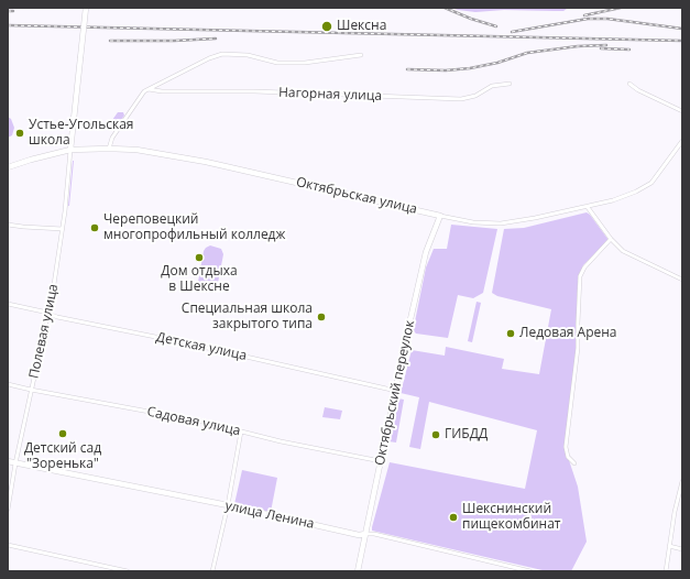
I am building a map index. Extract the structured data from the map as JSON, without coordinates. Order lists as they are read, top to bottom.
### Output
{
  "streets": {
    "street": [
      "Нагорная улица",
      "Октябрьская улица",
      "Полевая улица",
      "Детская улица",
      "Октябрьский переулок",
      "Садовая улица",
      "улица Ленина"
    ]
  },
  "crossings": [
    ["Октябрьская улица", "Полевая улица"],
    ["Октябрьская улица", "Октябрьский переулок"],
    ["Полевая улица", "Детская улица"],
    ["Полевая улица", "Садовая улица"],
    ["Полевая улица", "улица Ленина"],
    ["Детская улица", "Октябрьский переулок"],
    ["Октябрьский переулок", "Садовая улица"],
    ["Октябрьский переулок", "улица Ленина"]
  ],
  "places": [
    "Шексна",
    "Устье-Угольская школа",
    "Череповецкий многопрофильный колледж",
    "Дом отдыха в Шекснe",
    "Специальная школа закрытого типа",
    "Ледовая Арена",
    "Детский сад \"Зоренька\"",
    "ГИБДД",
    "Шекснинский пищекомбинат"
  ]
}
